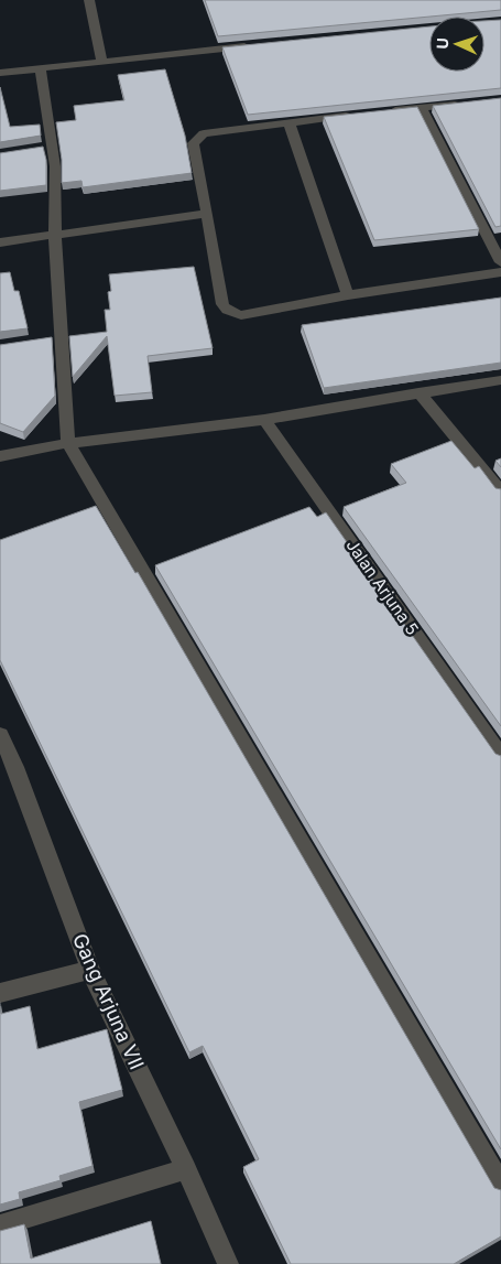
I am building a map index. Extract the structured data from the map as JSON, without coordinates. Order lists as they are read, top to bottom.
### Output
{
  "streets": {
    "street": ["Jalan Arjuna 5", "Gang Arjuna VII"]
  },
  "north": "left"
}
